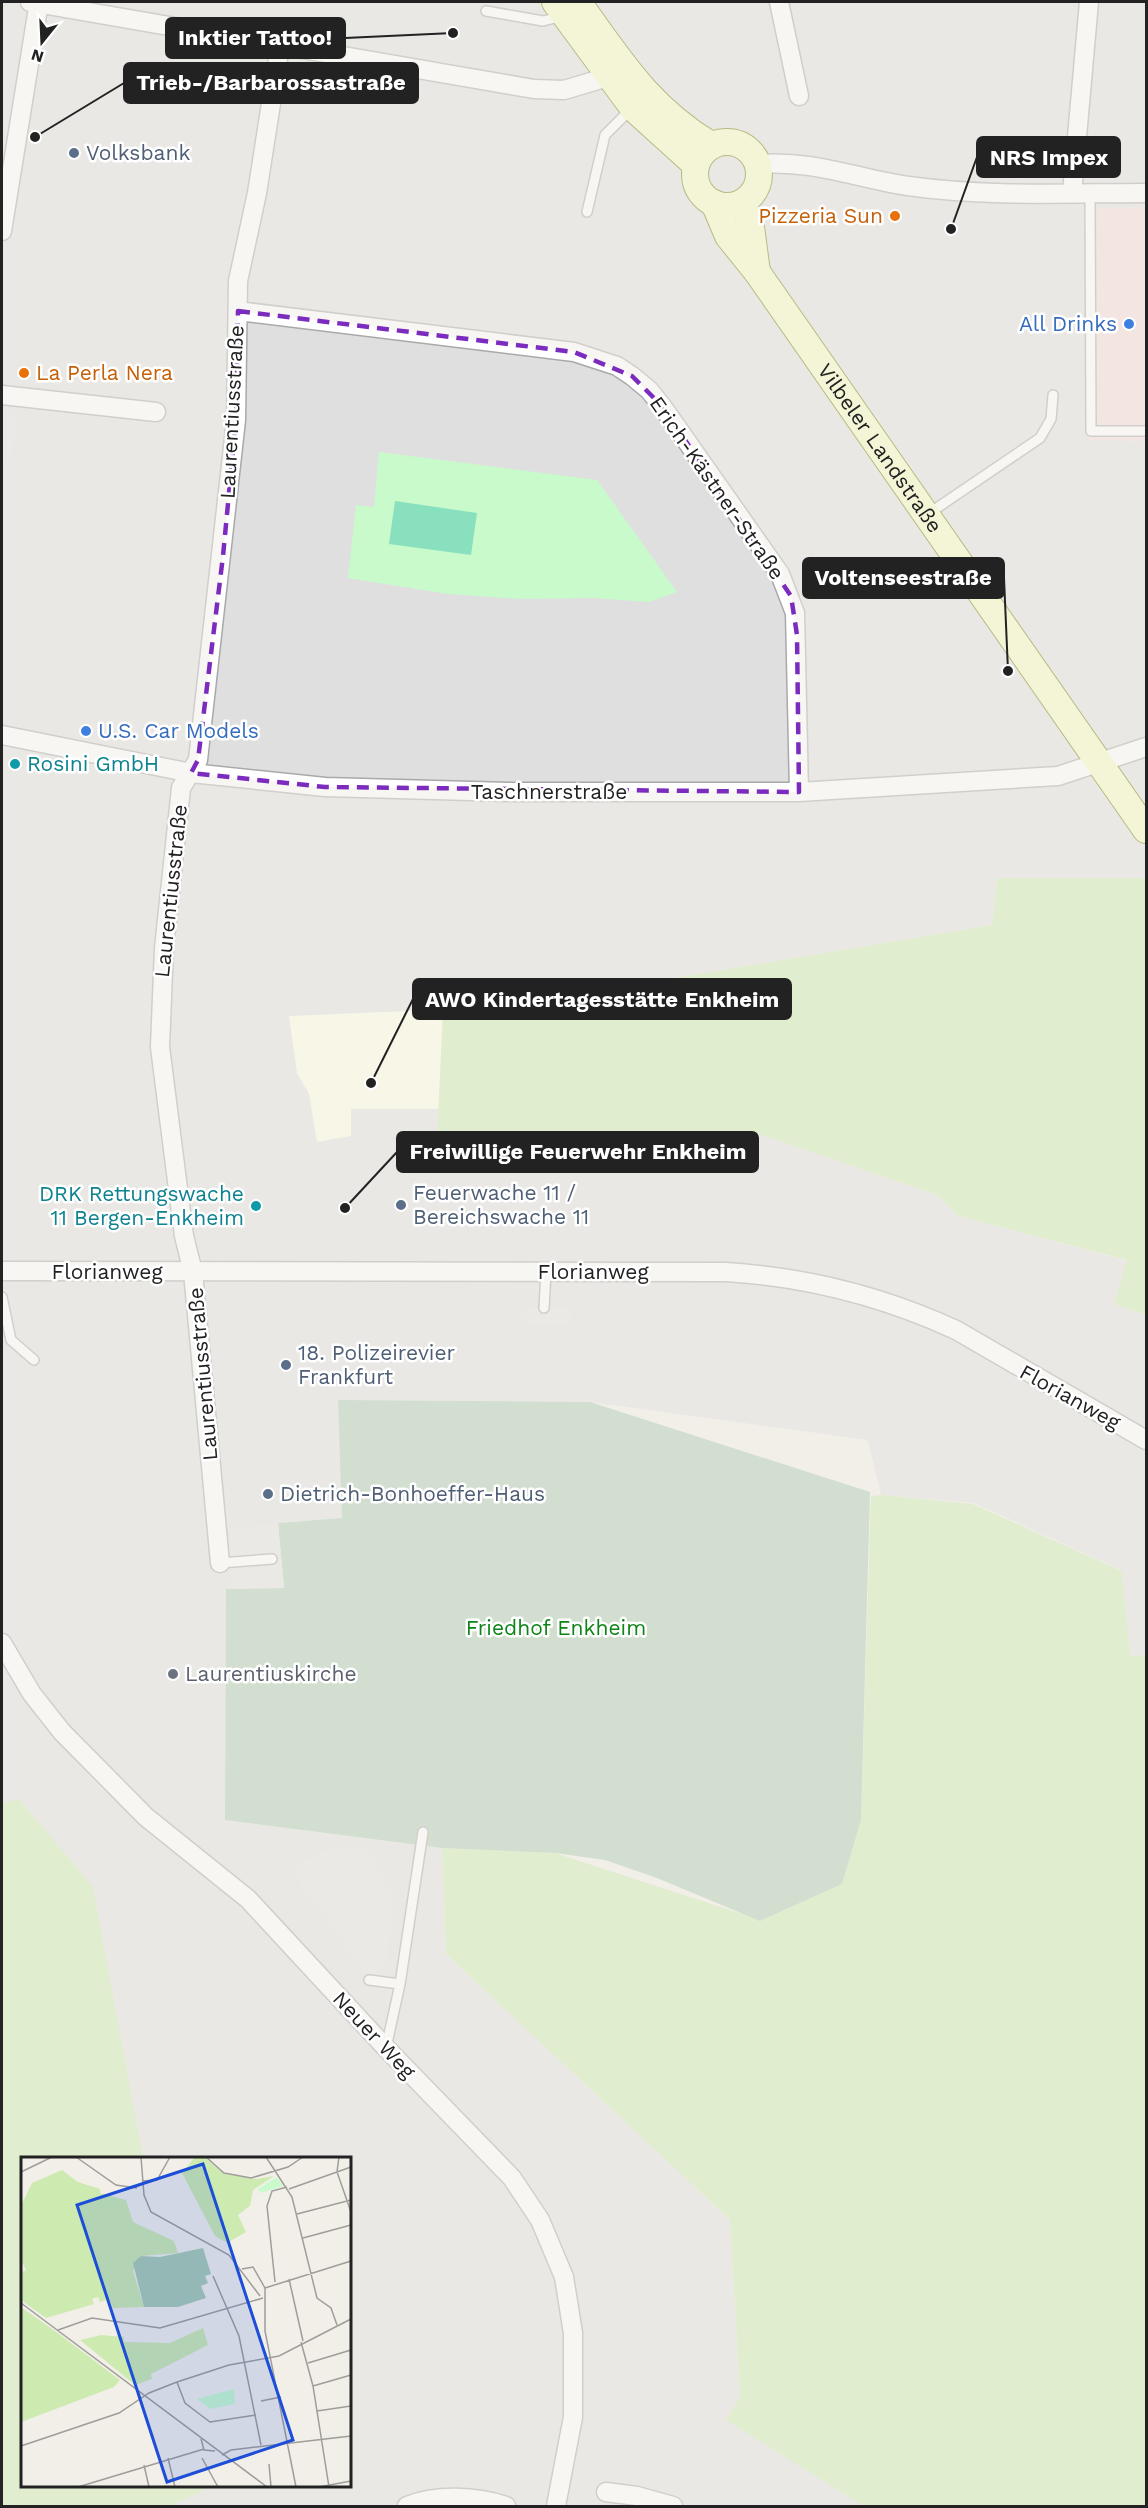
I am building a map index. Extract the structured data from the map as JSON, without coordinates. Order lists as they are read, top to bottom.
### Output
{
  "streets": {
    "main road": ["Vilbeler Landstraße"],
    "street": [
      "Laurentiusstraße",
      "Erich-Kästner-Straße",
      "Taschnerstraße",
      "Florianweg",
      "Neuer Weg"
    ]
  },
  "crossings": [
    ["Laurentiusstraße", "Erich-Kästner-Straße"],
    ["Laurentiusstraße", "Taschnerstraße"],
    ["Laurentiusstraße", "Florianweg"],
    ["Vilbeler Landstraße", "Taschnerstraße"],
    ["Erich-Kästner-Straße", "Taschnerstraße"]
  ],
  "parks": ["Friedhof Enkheim"],
  "places": [
    "Inktier Tattoo!",
    "Trieb-/Barbarossastraße",
    "Volksbank",
    "Pizzeria Sun",
    "NRS Impex",
    "All Drinks",
    "La Perla Nera",
    "Voltenseestraße",
    "U.S. Car Models",
    "Rosini GmbH",
    "AWO Kindertagesstätte Enkheim",
    "Feuerwache 11 / Bereichswache 11",
    "DRK Rettungswache 11 Bergen-Enkheim",
    "Freiwillige Feuerwehr Enkheim",
    "18. Polizeirevier Frankfurt",
    "Dietrich-Bonhoeffer-Haus",
    "Laurentiuskirche"
  ],
  "north": "bottom"
}
